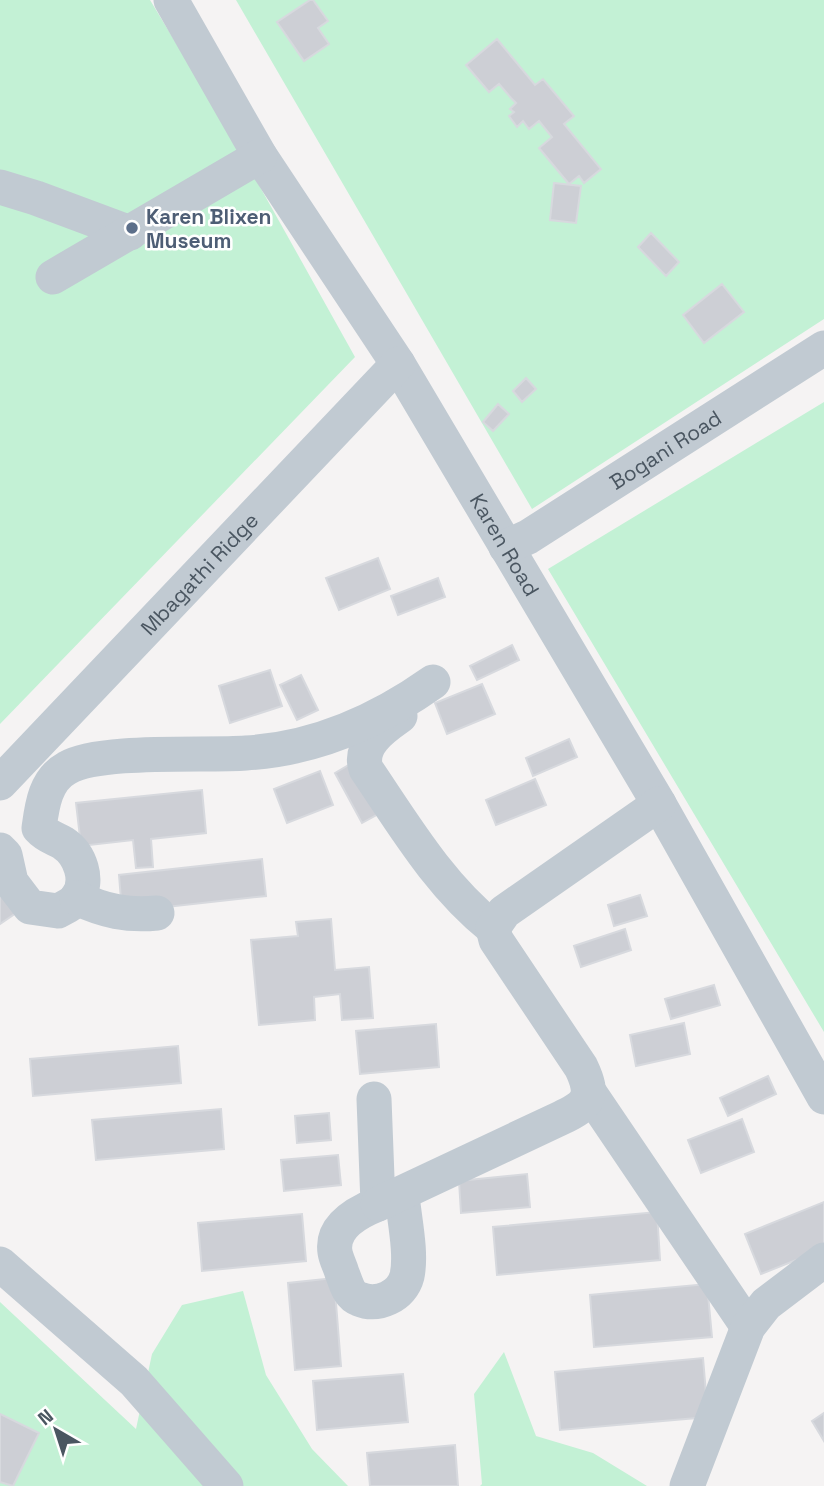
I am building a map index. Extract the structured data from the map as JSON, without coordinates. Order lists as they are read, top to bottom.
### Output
{
  "streets": {
    "street": ["Bogani Road", "Karen Road", "Mbagathi Ridge"]
  },
  "crossings": [
    ["Bogani Road", "Karen Road"],
    ["Karen Road", "Mbagathi Ridge"]
  ],
  "places": ["Karen Blixen Museum"],
  "north": "top left"
}
